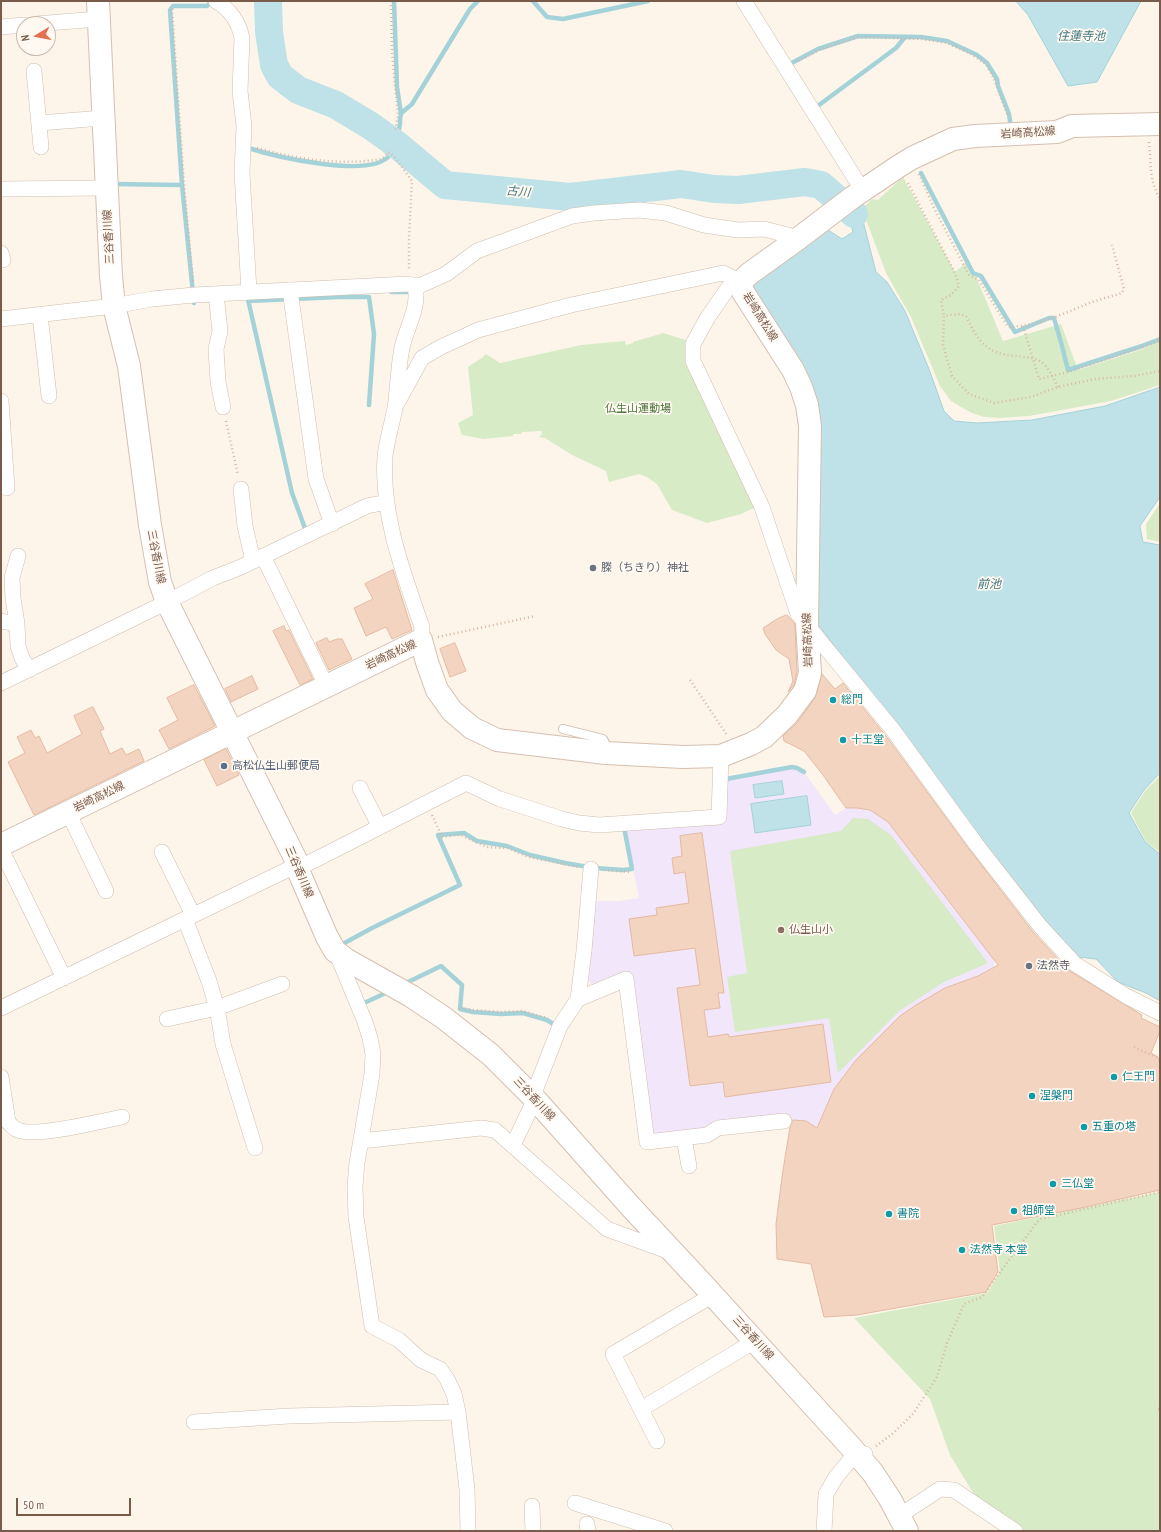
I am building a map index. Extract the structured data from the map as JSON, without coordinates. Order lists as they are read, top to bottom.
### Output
{
  "streets": {
    "main road": ["岩崎高松線", "三谷香川線"]
  },
  "crossings": [
    ["岩崎高松線", "三谷香川線"]
  ],
  "water": ["住蓮寺池", "古川", "前池"],
  "parks": ["仏生山運動場"],
  "places": [
    "榺（ちきり）神社",
    "総門",
    "十王堂",
    "高松仏生山郵便局",
    "仏生山小",
    "法然寺",
    "仁王門",
    "涅槃門",
    "五重の塔",
    "三仏堂",
    "祖師堂",
    "書院",
    "法然寺 本堂"
  ],
  "scale_bar": "50 m",
  "north": "left"
}
